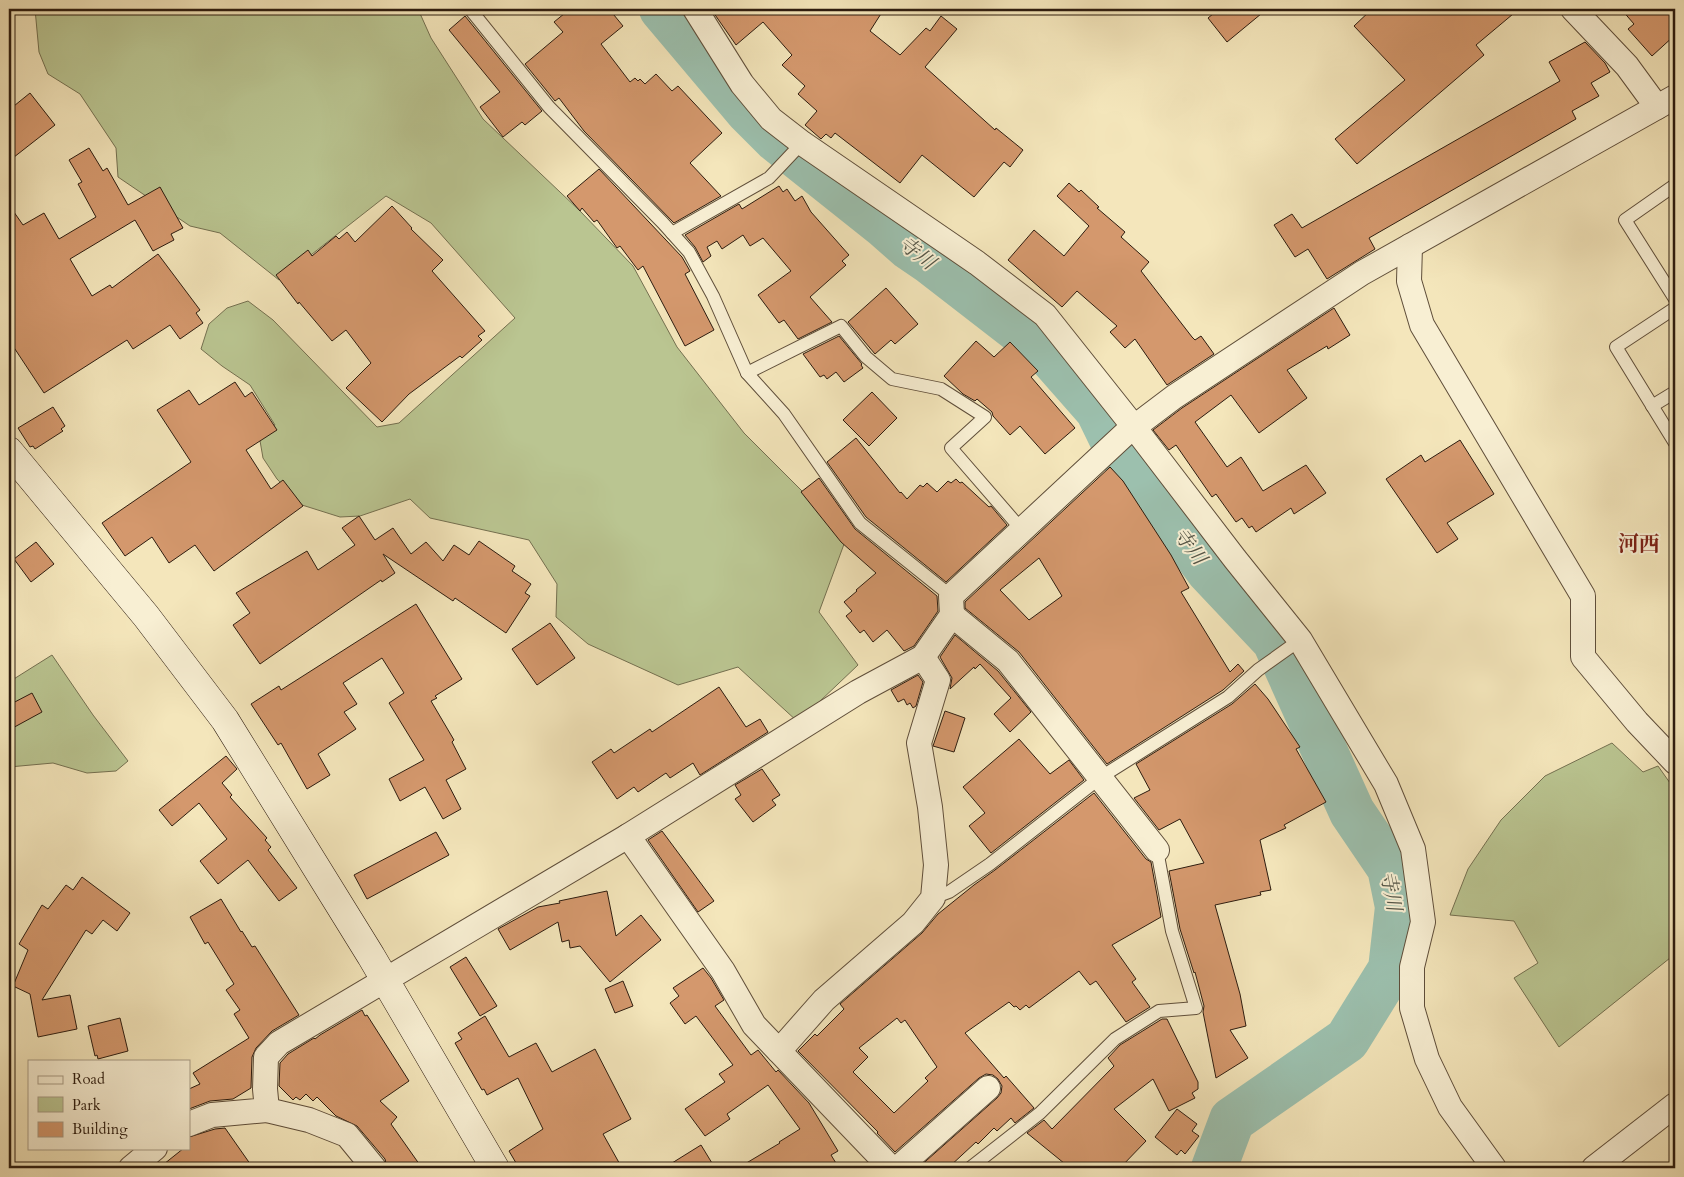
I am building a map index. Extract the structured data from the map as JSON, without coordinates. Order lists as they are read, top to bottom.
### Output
{
  "districts": ["河西"],
  "water": ["寺川"],
  "legend": ["Road", "Park", "Building"]
}
